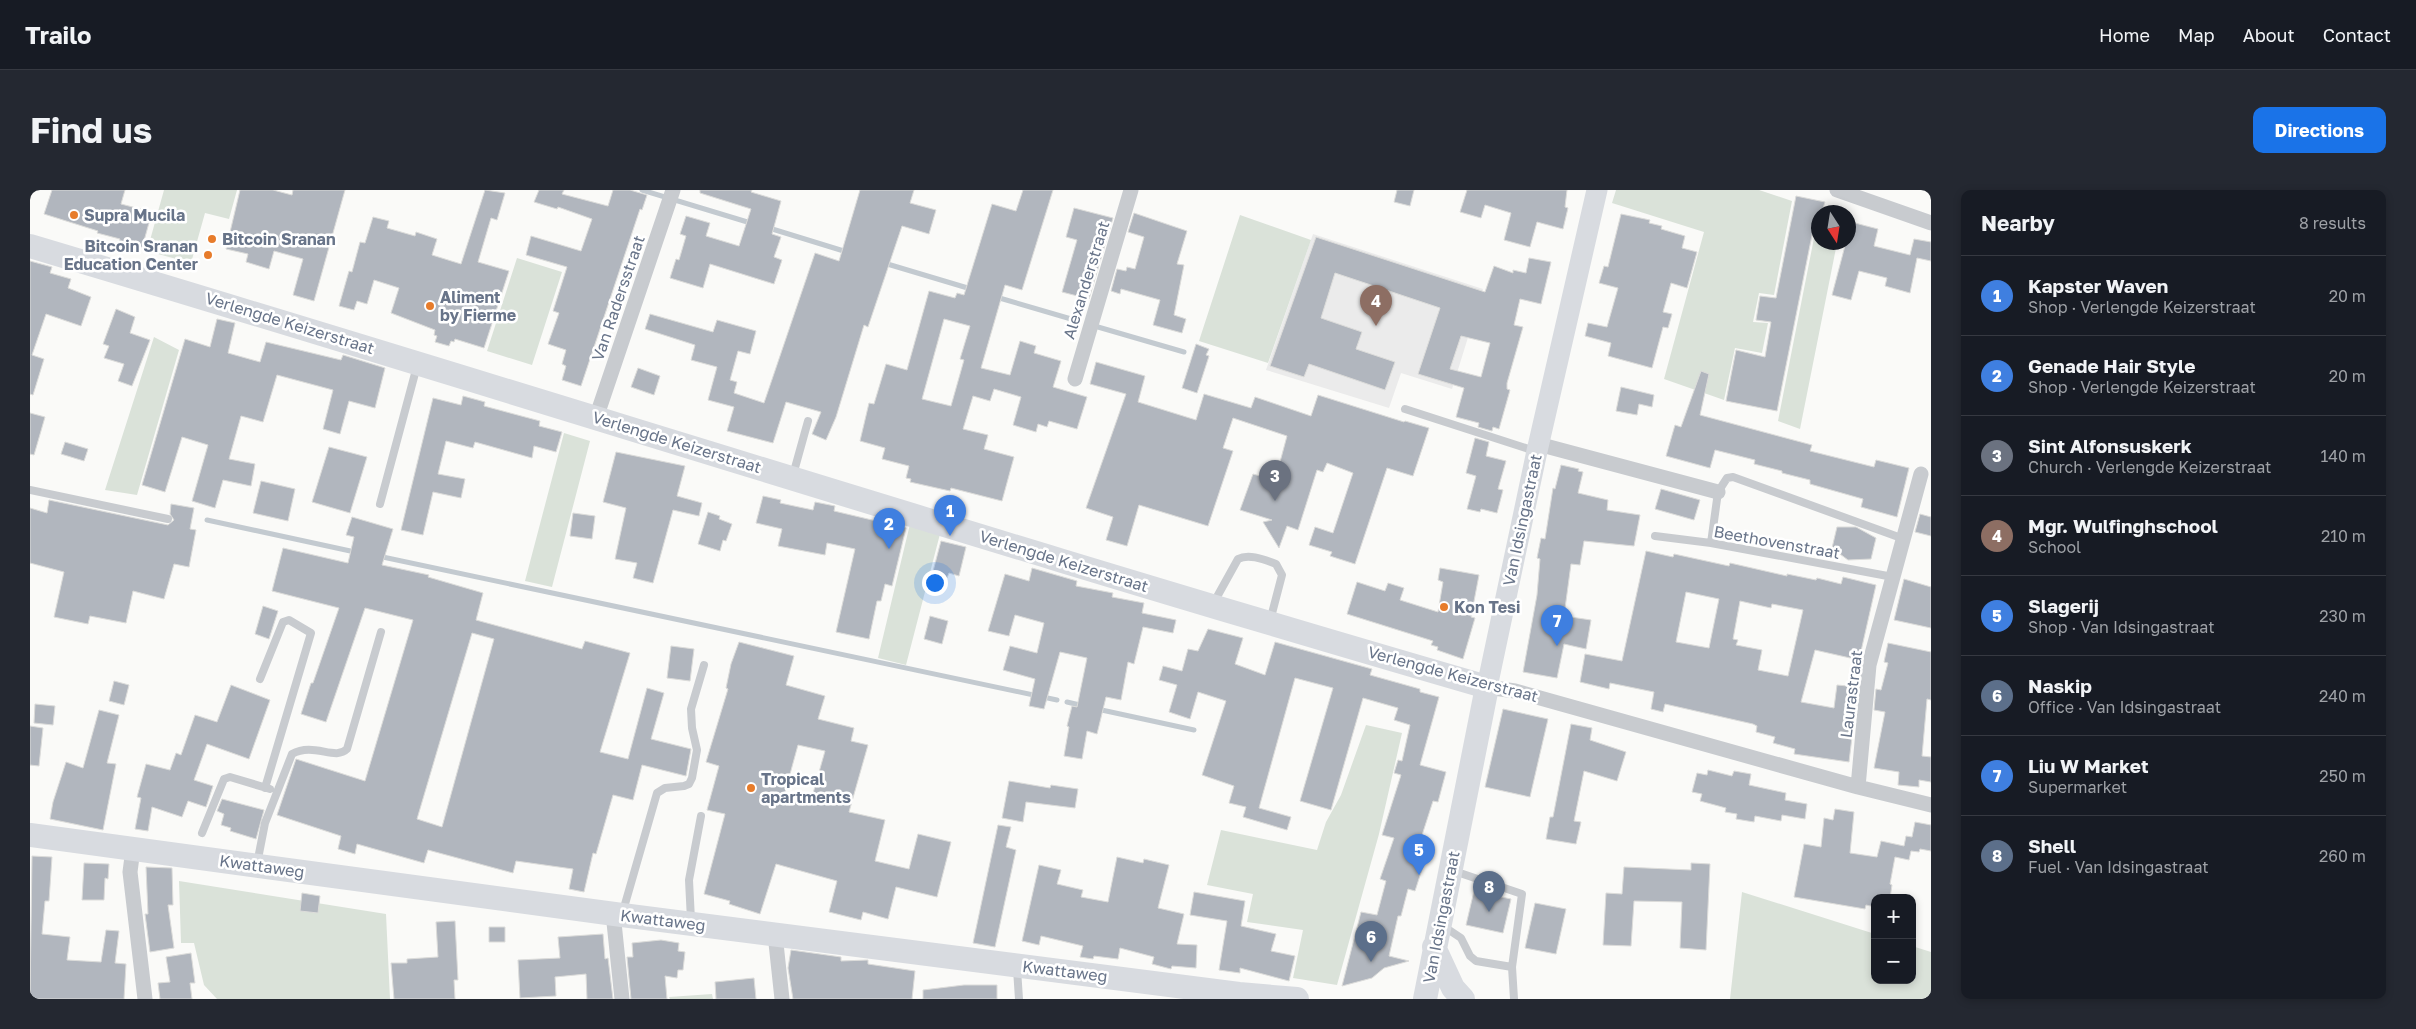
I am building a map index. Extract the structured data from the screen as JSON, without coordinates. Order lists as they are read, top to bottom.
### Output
{
  "streets": {
    "main road": ["Verlengde Keizerstraat", "Van Idsingastraat", "Kwattaweg"],
    "street": ["Alexanderstraat", "Van Radersstraat", "Laurastraat"],
    "lane": ["Beethovenstraat"]
  },
  "crossings": [
    ["Van Radersstraat", "Verlengde Keizerstraat"],
    ["Verlengde Keizerstraat", "Van Idsingastraat"],
    ["Verlengde Keizerstraat", "Laurastraat"],
    ["Beethovenstraat", "Laurastraat"]
  ],
  "places": [
    "Supra Mucila",
    "Bitcoin Sranan",
    "Bitcoin Sranan Education Center",
    "Aliment by Fierme",
    "Kon Tesi",
    "Tropical apartments"
  ],
  "north": "bottom",
  "page": {
    "header": "Trailo",
    "nav": [
      "Home",
      "Map",
      "About",
      "Contact"
    ],
    "buttons": "Directions",
    "title": "Find us",
    "heading": ["Nearby", "8 results"],
    "list": [
      {
        "mark": "1",
        "name": "Kapster Waven",
        "note": "Shop · Verlengde Keizerstraat",
        "value": "20 m"
      },
      {
        "mark": "2",
        "name": "Genade Hair Style",
        "note": "Shop · Verlengde Keizerstraat",
        "value": "20 m"
      },
      {
        "mark": "3",
        "name": "Sint Alfonsuskerk",
        "note": "Church · Verlengde Keizerstraat",
        "value": "140 m"
      },
      {
        "mark": "4",
        "name": "Mgr. Wulfinghschool",
        "note": "School",
        "value": "210 m"
      },
      {
        "mark": "5",
        "name": "Slagerij",
        "note": "Shop · Van Idsingastraat",
        "value": "230 m"
      },
      {
        "mark": "6",
        "name": "Naskip",
        "note": "Office · Van Idsingastraat",
        "value": "240 m"
      },
      {
        "mark": "7",
        "name": "Liu W Market",
        "note": "Supermarket",
        "value": "250 m"
      },
      {
        "mark": "8",
        "name": "Shell",
        "note": "Fuel · Van Idsingastraat",
        "value": "260 m"
      }
    ],
    "pins": [
      "4",
      "3",
      "1",
      "2",
      "7",
      "5",
      "8",
      "6"
    ],
    "map_buttons": ["+", "−"]
  }
}
